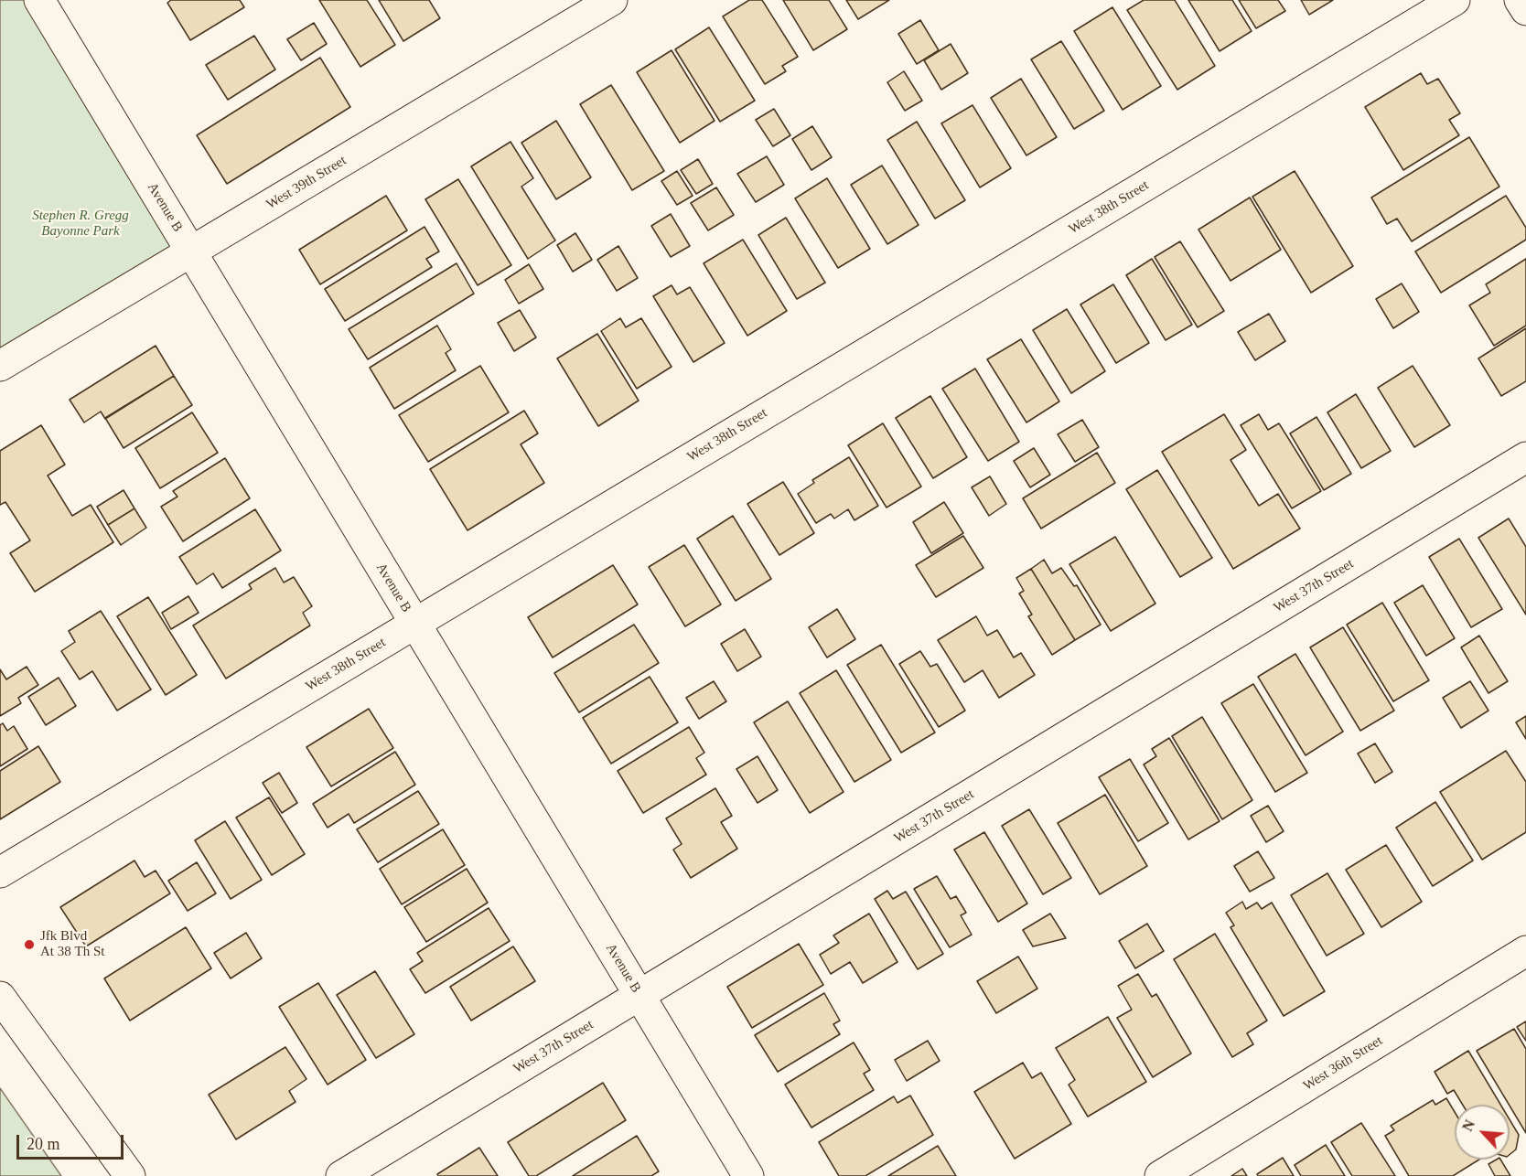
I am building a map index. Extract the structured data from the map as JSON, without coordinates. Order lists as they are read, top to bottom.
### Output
{
  "streets": {
    "street": [
      "West 39th Street",
      "Avenue B",
      "West 38th Street",
      "West 37th Street",
      "West 36th Street"
    ]
  },
  "crossings": [
    ["West 39th Street", "Avenue B"],
    ["Avenue B", "West 38th Street"],
    ["Avenue B", "West 37th Street"]
  ],
  "parks": ["Stephen R. Gregg Bayonne Park"],
  "places": ["Jfk Blvd At 38 Th St"],
  "scale_bar": "20 m",
  "north": "top left"
}
